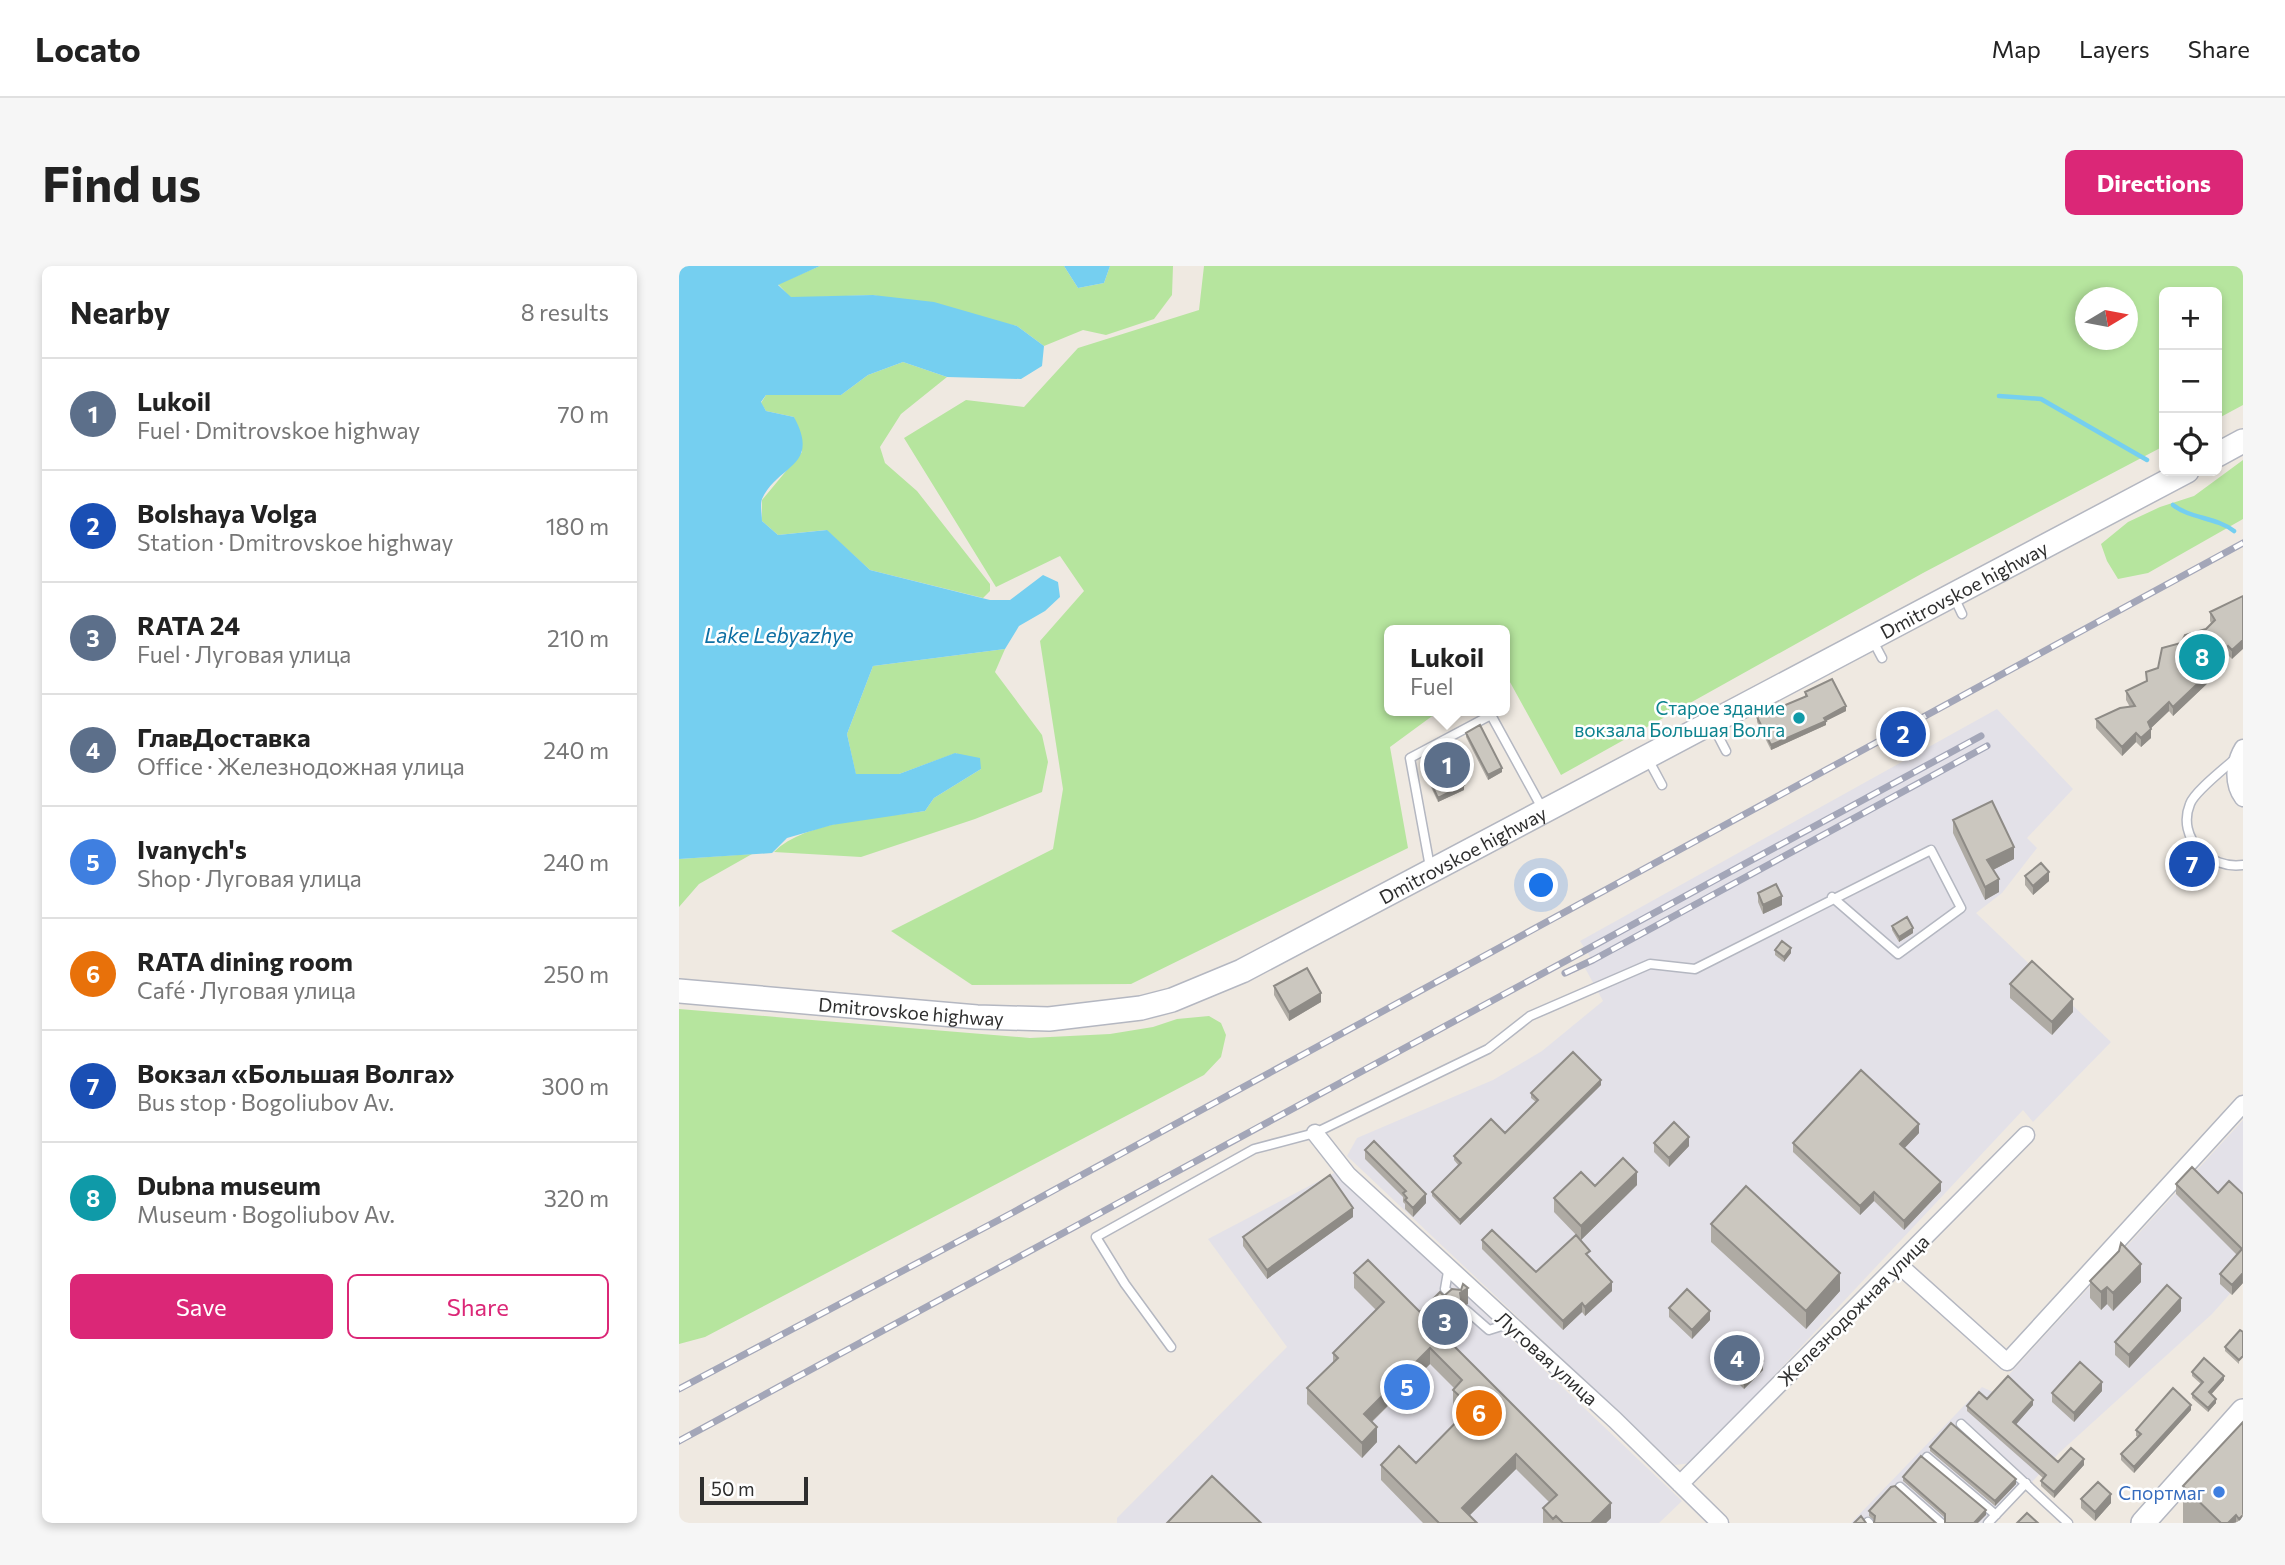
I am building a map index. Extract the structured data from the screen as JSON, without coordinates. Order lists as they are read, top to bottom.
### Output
{
  "streets": {
    "main road": ["Dmitrovskoe highway"],
    "street": ["Железнодожная улица", "Луговая улица"]
  },
  "crossings": [
    ["Железнодожная улица", "Луговая улица"]
  ],
  "water": ["Lake Lebyazhye"],
  "places": ["Старое здание вокзала Большая Волга", "Спортмаг"],
  "scale_bar": "50 m",
  "north": "right",
  "page": {
    "header": "Locato",
    "nav": ["Map", "Layers", "Share"],
    "buttons": [
      "Directions",
      ["Save", "Share"]
    ],
    "title": "Find us",
    "heading": ["Nearby", "8 results"],
    "map_buttons": ["+", "−"],
    "list": [
      {
        "mark": "1",
        "name": "Lukoil",
        "note": "Fuel · Dmitrovskoe highway",
        "value": "70 m"
      },
      {
        "mark": "2",
        "name": "Bolshaya Volga",
        "note": "Station · Dmitrovskoe highway",
        "value": "180 m"
      },
      {
        "mark": "3",
        "name": "RATA 24",
        "note": "Fuel · Луговая улица",
        "value": "210 m"
      },
      {
        "mark": "4",
        "name": "ГлавДоставка",
        "note": "Office · Железнодожная улица",
        "value": "240 m"
      },
      {
        "mark": "5",
        "name": "Ivanych's",
        "note": "Shop · Луговая улица",
        "value": "240 m"
      },
      {
        "mark": "6",
        "name": "RATA dining room",
        "note": "Café · Луговая улица",
        "value": "250 m"
      },
      {
        "mark": "7",
        "name": "Вокзал «Большая Волга»",
        "note": "Bus stop · Bogoliubov Av.",
        "value": "300 m"
      },
      {
        "mark": "8",
        "name": "Dubna museum",
        "note": "Museum · Bogoliubov Av.",
        "value": "320 m"
      }
    ],
    "popup": ["Lukoil", "Fuel"],
    "pins": [
      "8",
      "2",
      "1",
      "7",
      "3",
      "4",
      "5",
      "6"
    ],
    "scale": "50 m"
  }
}
